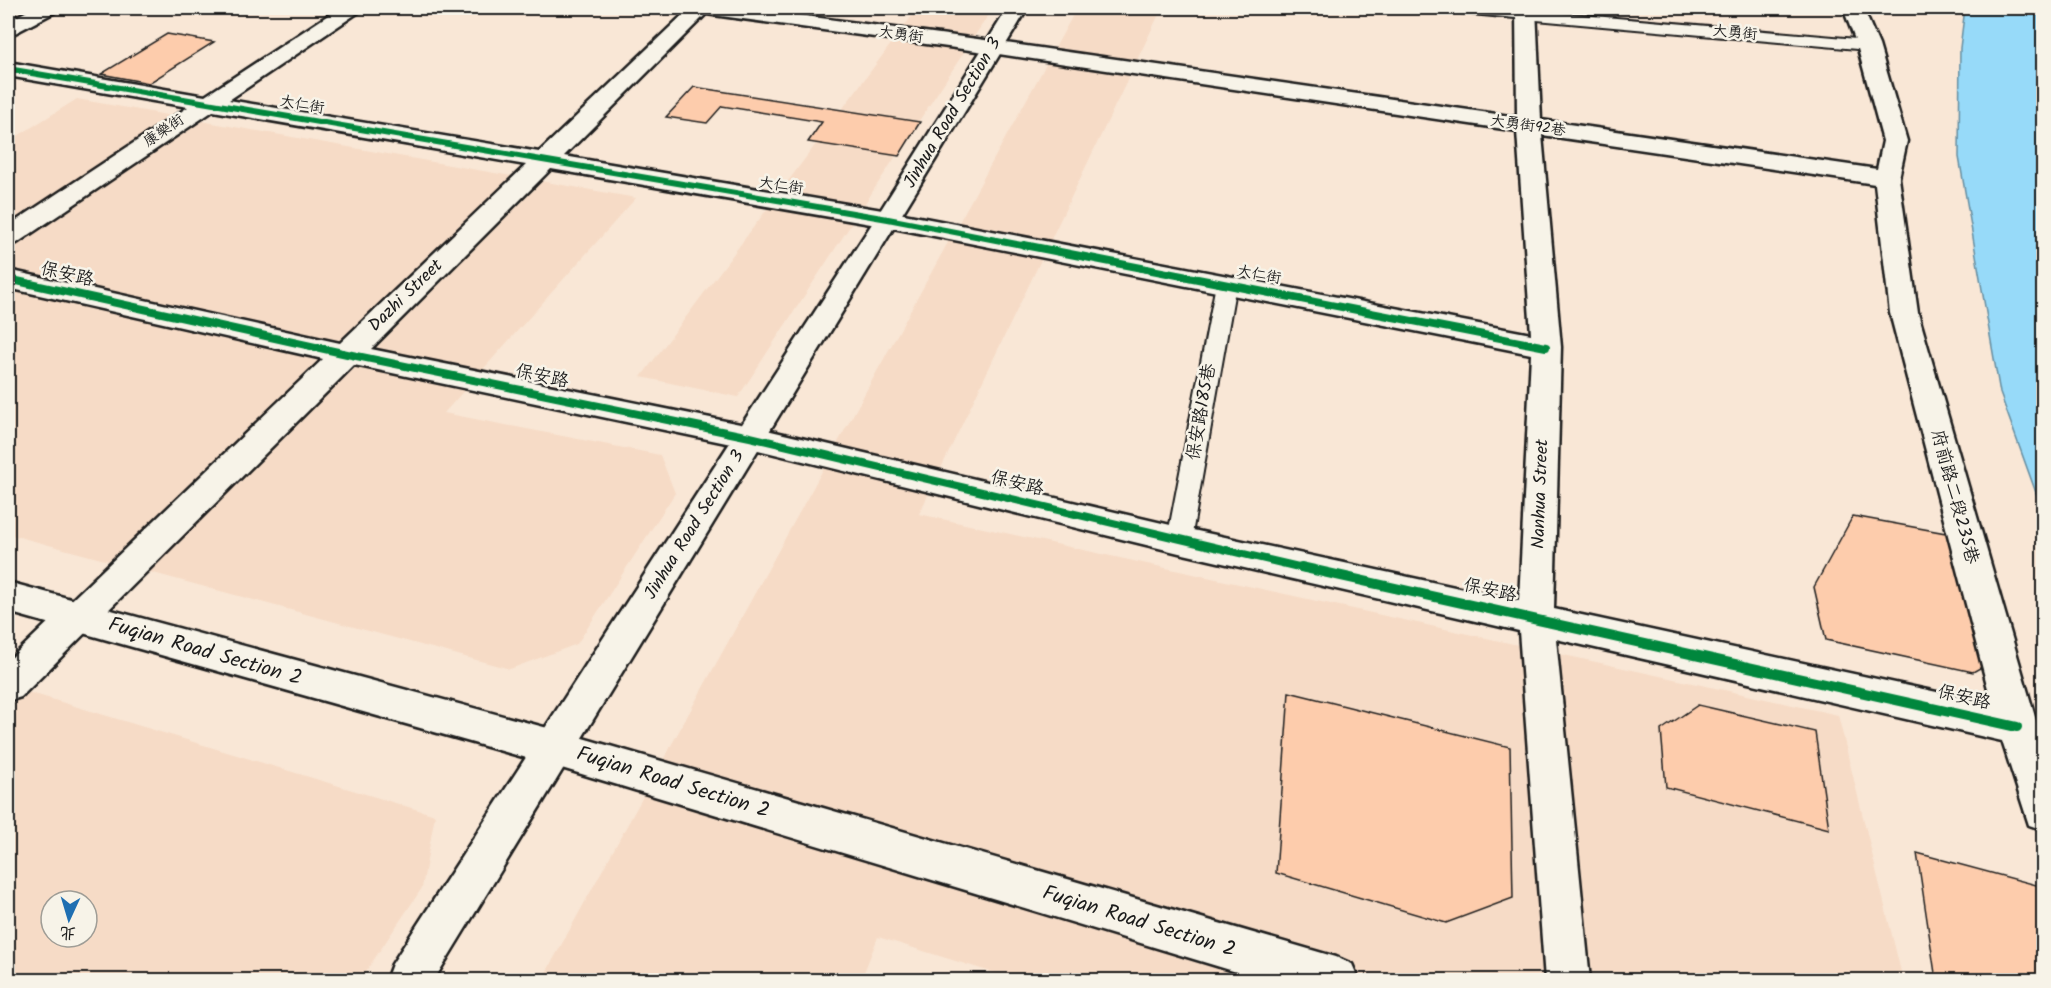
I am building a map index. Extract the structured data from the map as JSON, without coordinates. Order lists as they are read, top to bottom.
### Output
{
  "streets": {
    "street": [
      "大勇街",
      "大仁街",
      "Jinhua Road Section 3",
      "大勇街92巷",
      "康樂街",
      "保安路",
      "Dazhi Street",
      "Nanhua Street",
      "府前路二段235巷",
      "Fuqian Road Section 2"
    ],
    "lane": ["保安路185巷"]
  },
  "crossings": [
    ["大勇街", "Jinhua Road Section 3"],
    ["大勇街", "大勇街92巷"],
    ["大勇街", "Dazhi Street"],
    ["大勇街", "Nanhua Street"],
    ["大仁街", "Jinhua Road Section 3"],
    ["大仁街", "康樂街"],
    ["大仁街", "Dazhi Street"],
    ["大仁街", "保安路185巷"],
    ["大仁街", "Nanhua Street"],
    ["Jinhua Road Section 3", "大勇街92巷"],
    ["Jinhua Road Section 3", "保安路"],
    ["Jinhua Road Section 3", "Fuqian Road Section 2"],
    ["大勇街92巷", "Nanhua Street"],
    ["大勇街92巷", "府前路二段235巷"],
    ["保安路", "Dazhi Street"],
    ["保安路", "保安路185巷"],
    ["保安路", "Nanhua Street"],
    ["保安路", "府前路二段235巷"],
    ["Dazhi Street", "Fuqian Road Section 2"]
  ],
  "north": "bottom"
}
